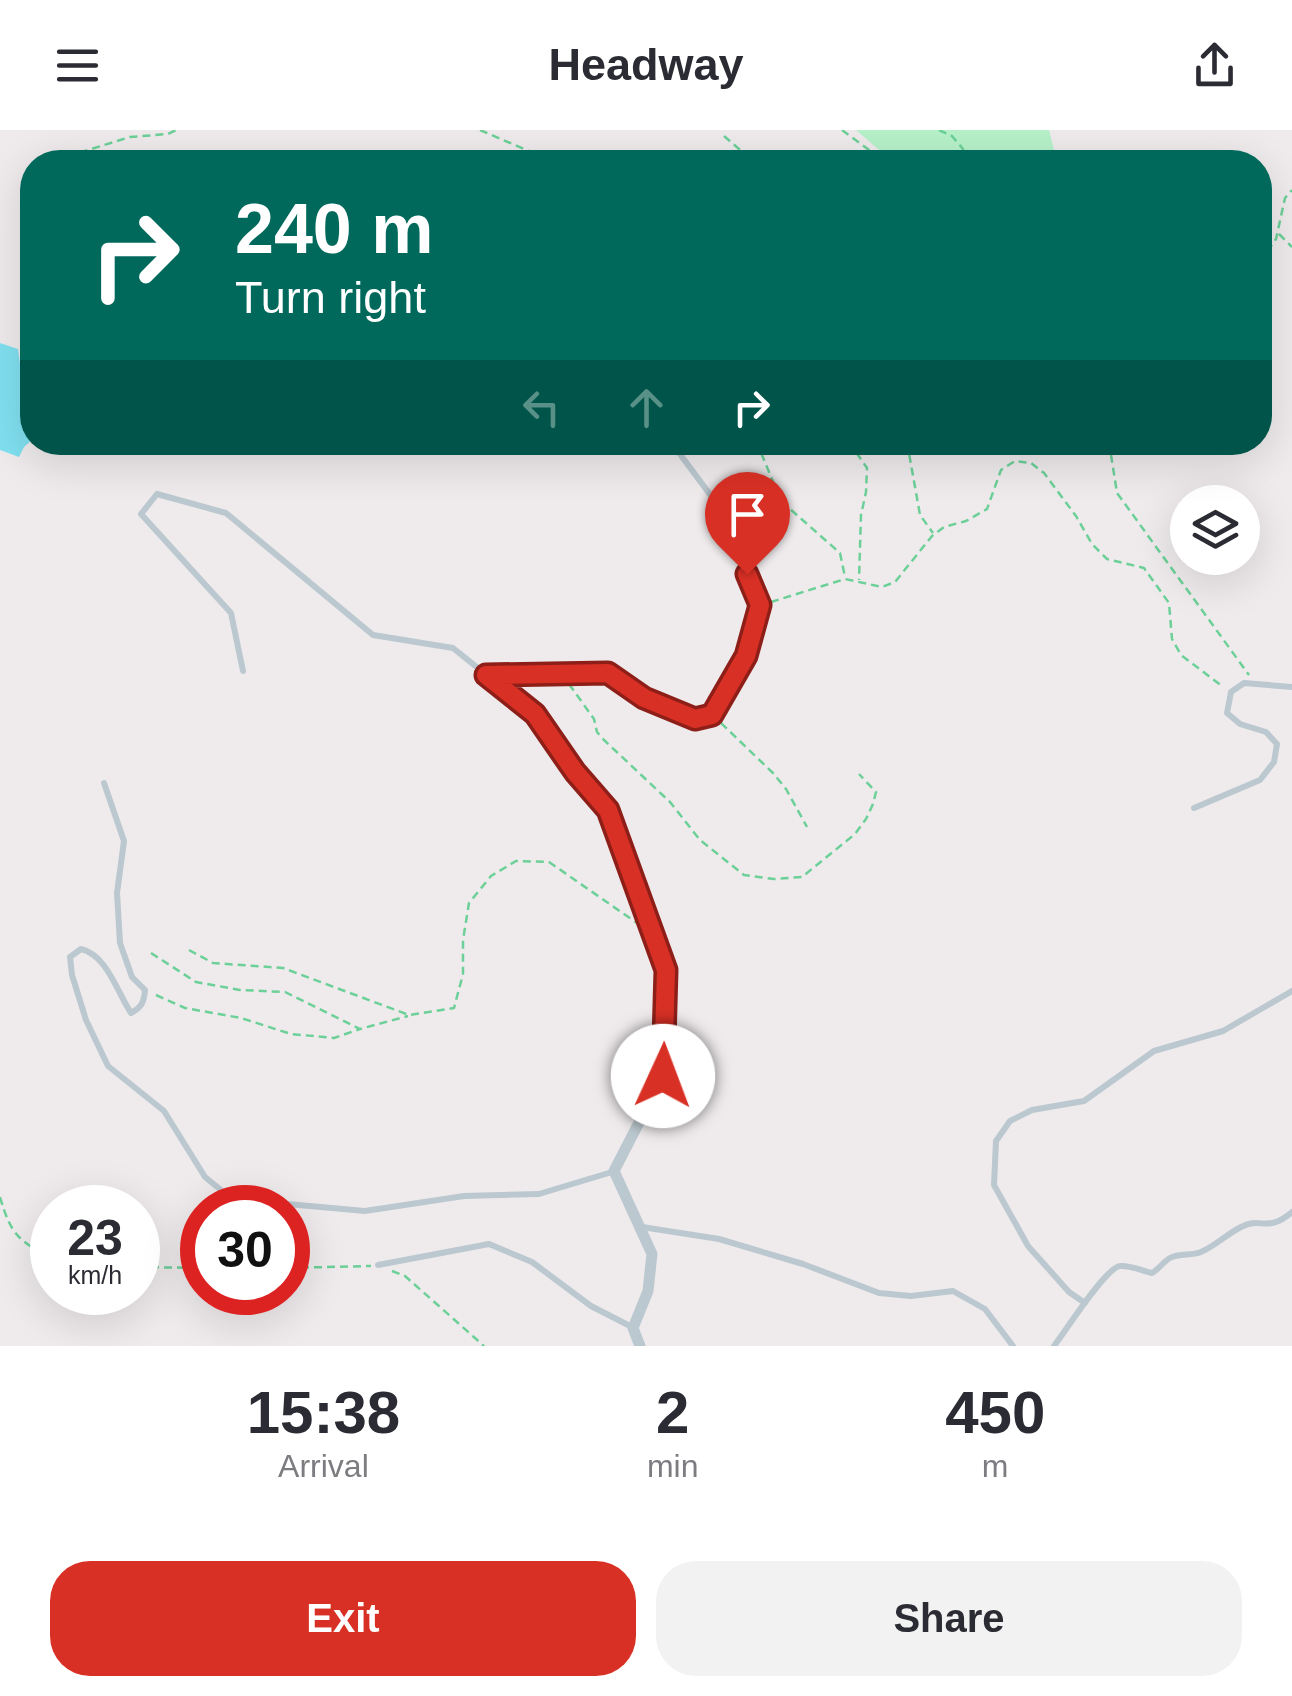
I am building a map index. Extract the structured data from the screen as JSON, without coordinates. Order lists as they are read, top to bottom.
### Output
{
  "page": {
    "header": "Headway",
    "turn": ["240 m", "Turn right"],
    "speed": "23 km/h",
    "limit": "30",
    "eta": [
      "15:38",
      "Arrival",
      "2",
      "min",
      "450",
      "m"
    ],
    "buttons": ["Exit", "Share"]
  }
}
